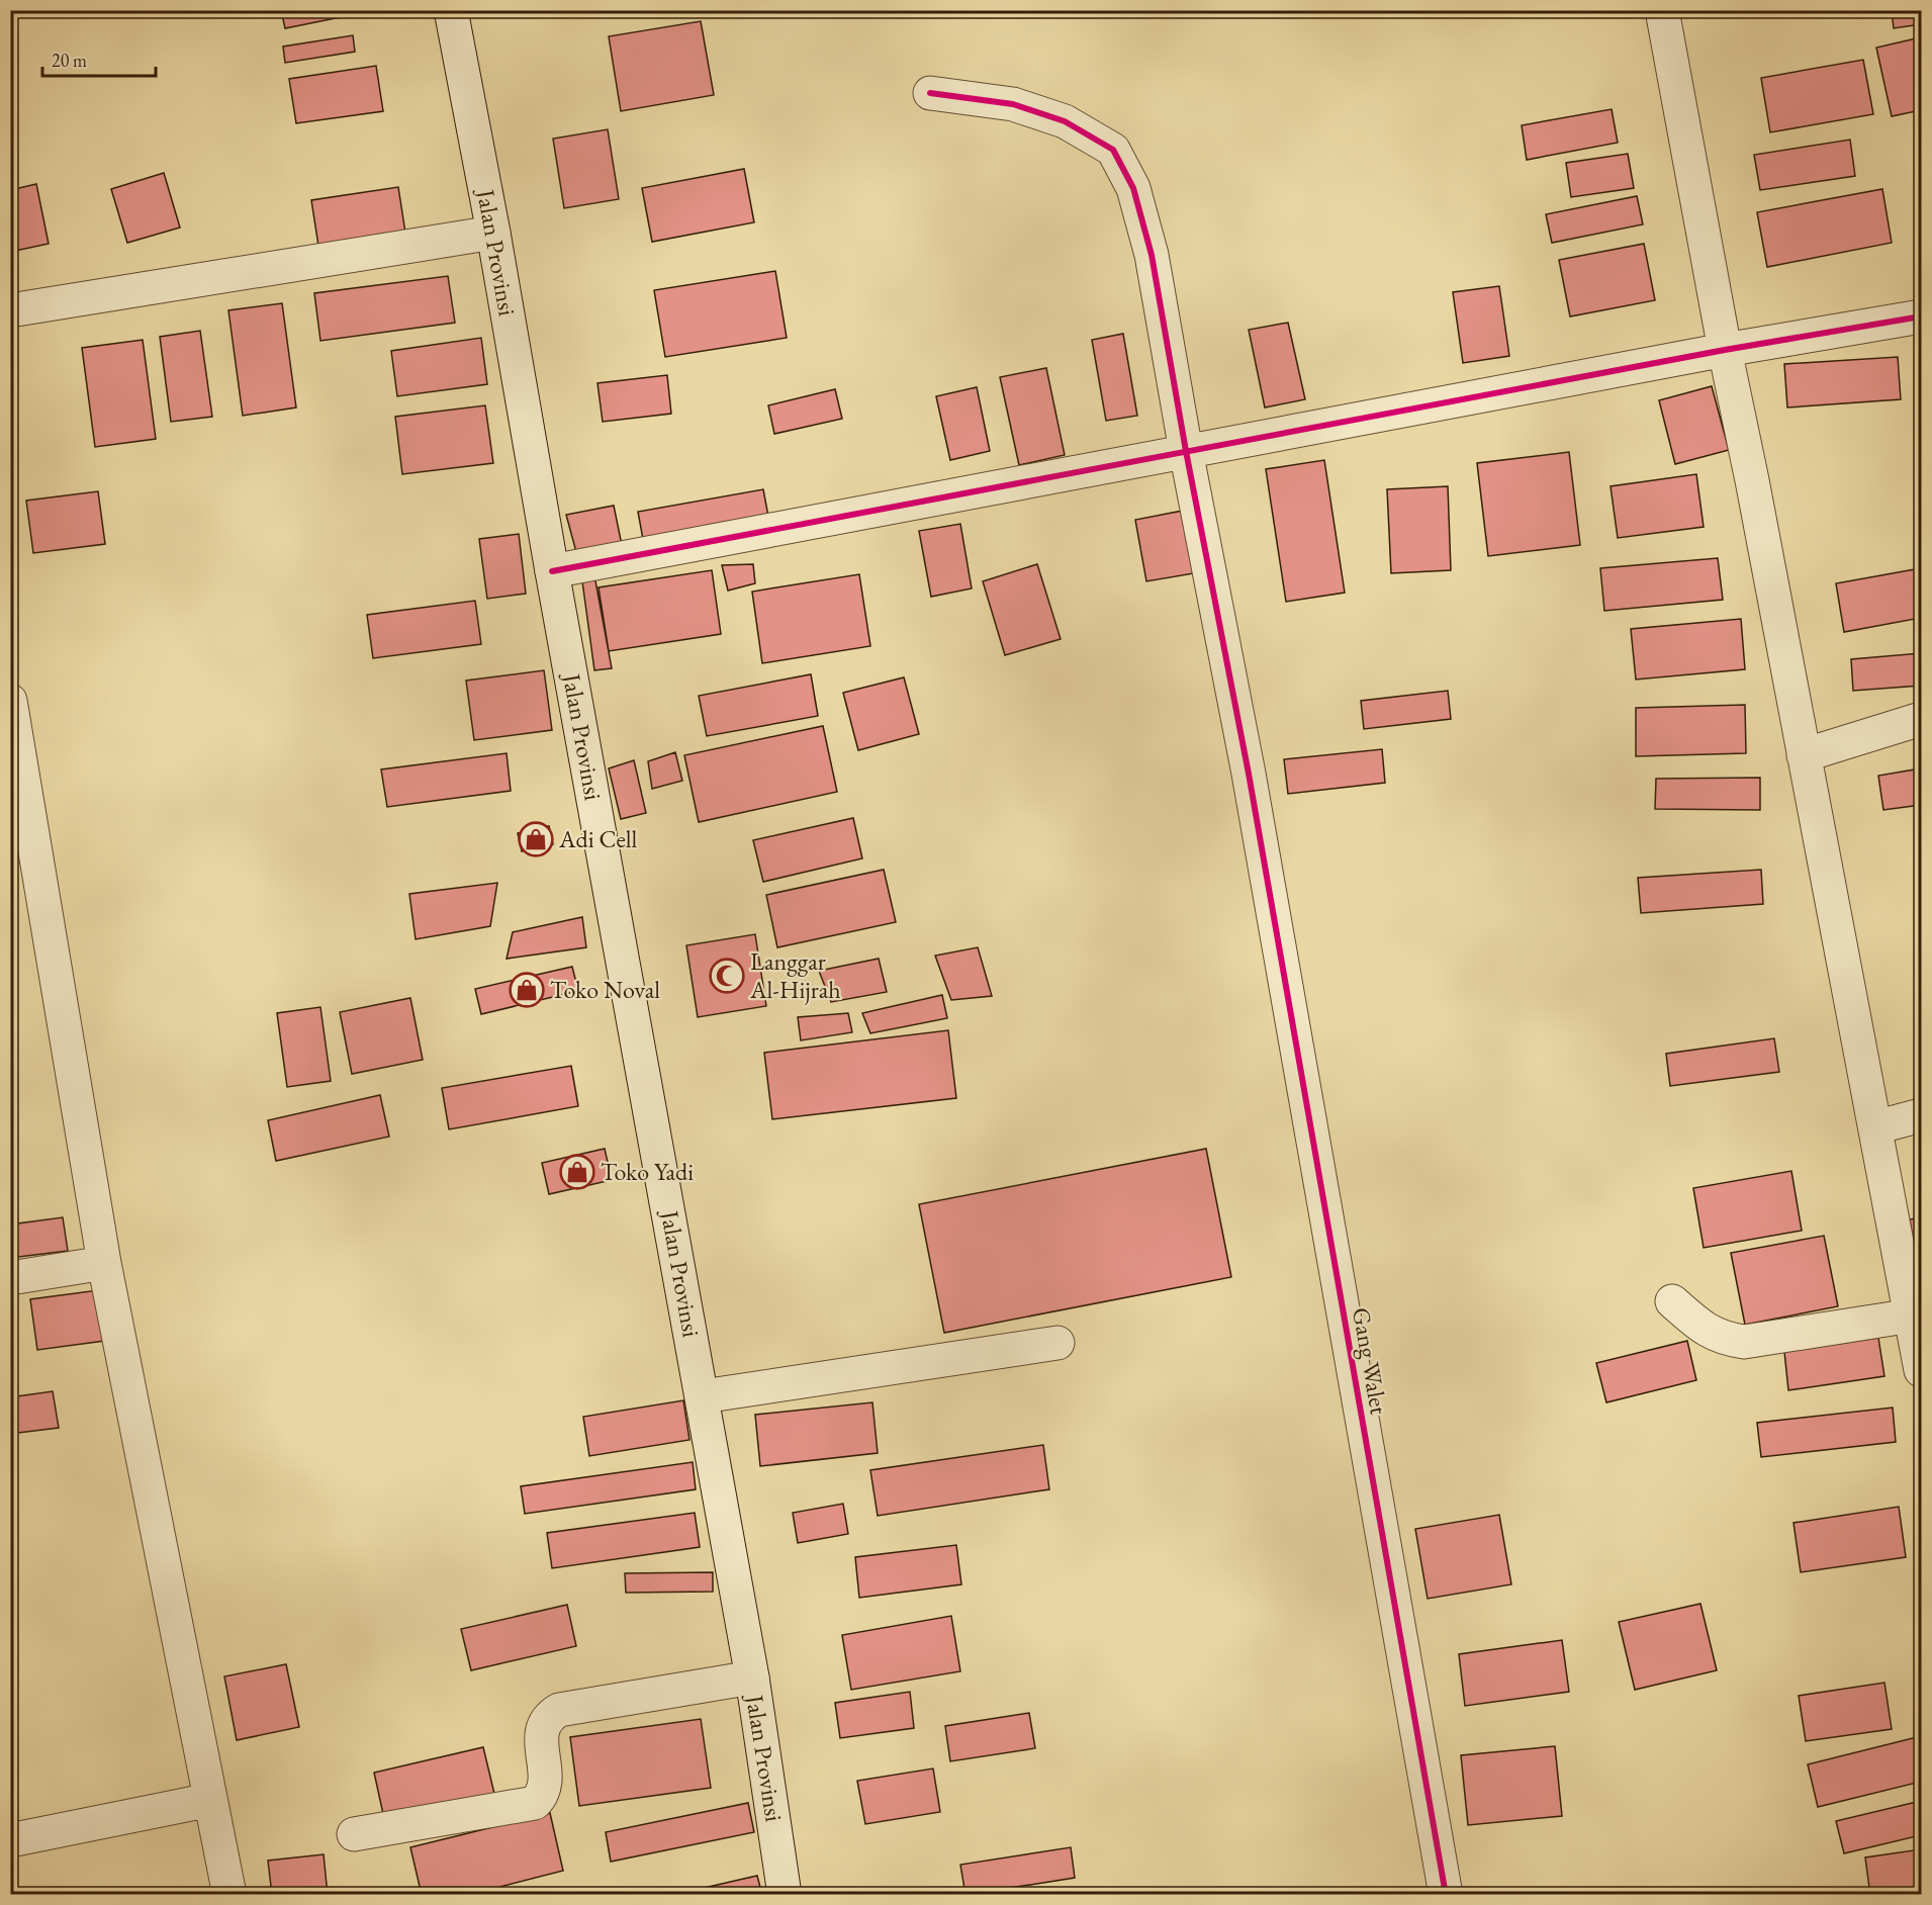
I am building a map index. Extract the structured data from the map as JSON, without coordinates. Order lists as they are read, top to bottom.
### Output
{
  "streets": {
    "street": ["Jalan Provinsi", "Gang Walet"]
  },
  "places": {
    "shop": ["Adi Cell", "Toko Noval", "Toko Yadi"],
    "mosque": ["Langgar Al-Hijrah"]
  },
  "scale_bar": "20 m"
}
